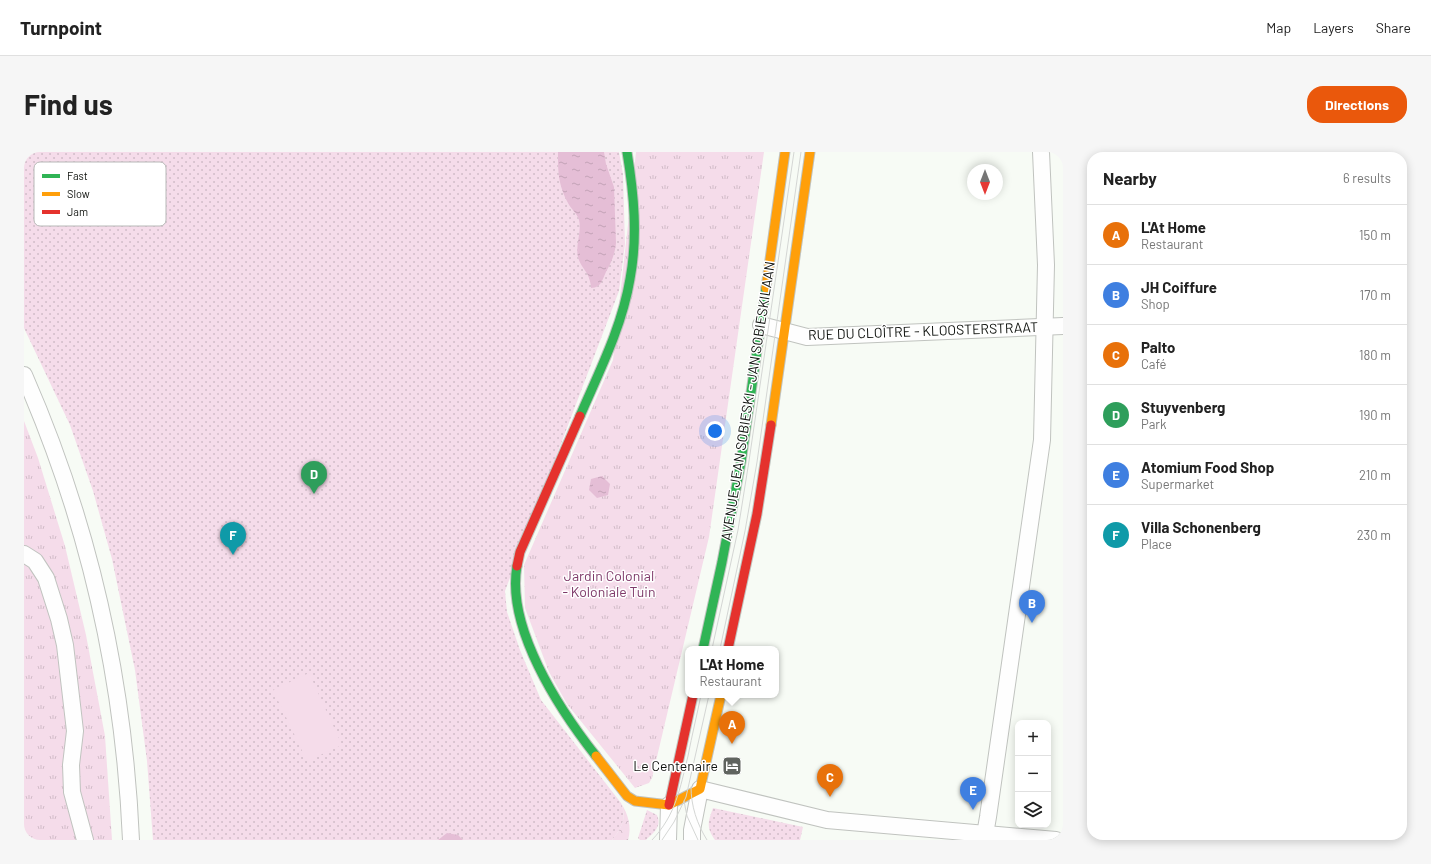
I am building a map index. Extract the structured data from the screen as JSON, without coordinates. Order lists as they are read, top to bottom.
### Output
{
  "streets": {
    "street": ["RUE DU CLOÎTRE - KLOOSTERSTRAAT", "AVENUE JEAN SOBIESKI - JAN SOBIESKILAAN"]
  },
  "crossings": [
    ["RUE DU CLOÎTRE - KLOOSTERSTRAAT", "AVENUE JEAN SOBIESKI - JAN SOBIESKILAAN"]
  ],
  "parks": ["Jardin Colonial - Koloniale Tuin"],
  "places": {
    "hotel": ["Le Centenaire"]
  },
  "legend": ["Fast", "Slow", "Jam"],
  "north": "bottom",
  "page": {
    "header": "Turnpoint",
    "nav": ["Map", "Layers", "Share"],
    "buttons": "Directions",
    "title": "Find us",
    "heading": ["Nearby", "6 results"],
    "list": [
      {
        "mark": "A",
        "name": "L'At Home",
        "note": "Restaurant",
        "value": "150 m"
      },
      {
        "mark": "B",
        "name": "JH Coiffure",
        "note": "Shop",
        "value": "170 m"
      },
      {
        "mark": "C",
        "name": "Palto",
        "note": "Café",
        "value": "180 m"
      },
      {
        "mark": "D",
        "name": "Stuyvenberg",
        "note": "Park",
        "value": "190 m"
      },
      {
        "mark": "E",
        "name": "Atomium Food Shop",
        "note": "Supermarket",
        "value": "210 m"
      },
      {
        "mark": "F",
        "name": "Villa Schonenberg",
        "note": "Place",
        "value": "230 m"
      }
    ],
    "pins": [
      "D",
      "F",
      "B",
      "A",
      "C",
      "E"
    ],
    "popup": ["L'At Home", "Restaurant"],
    "map_buttons": ["+", "−"]
  }
}
